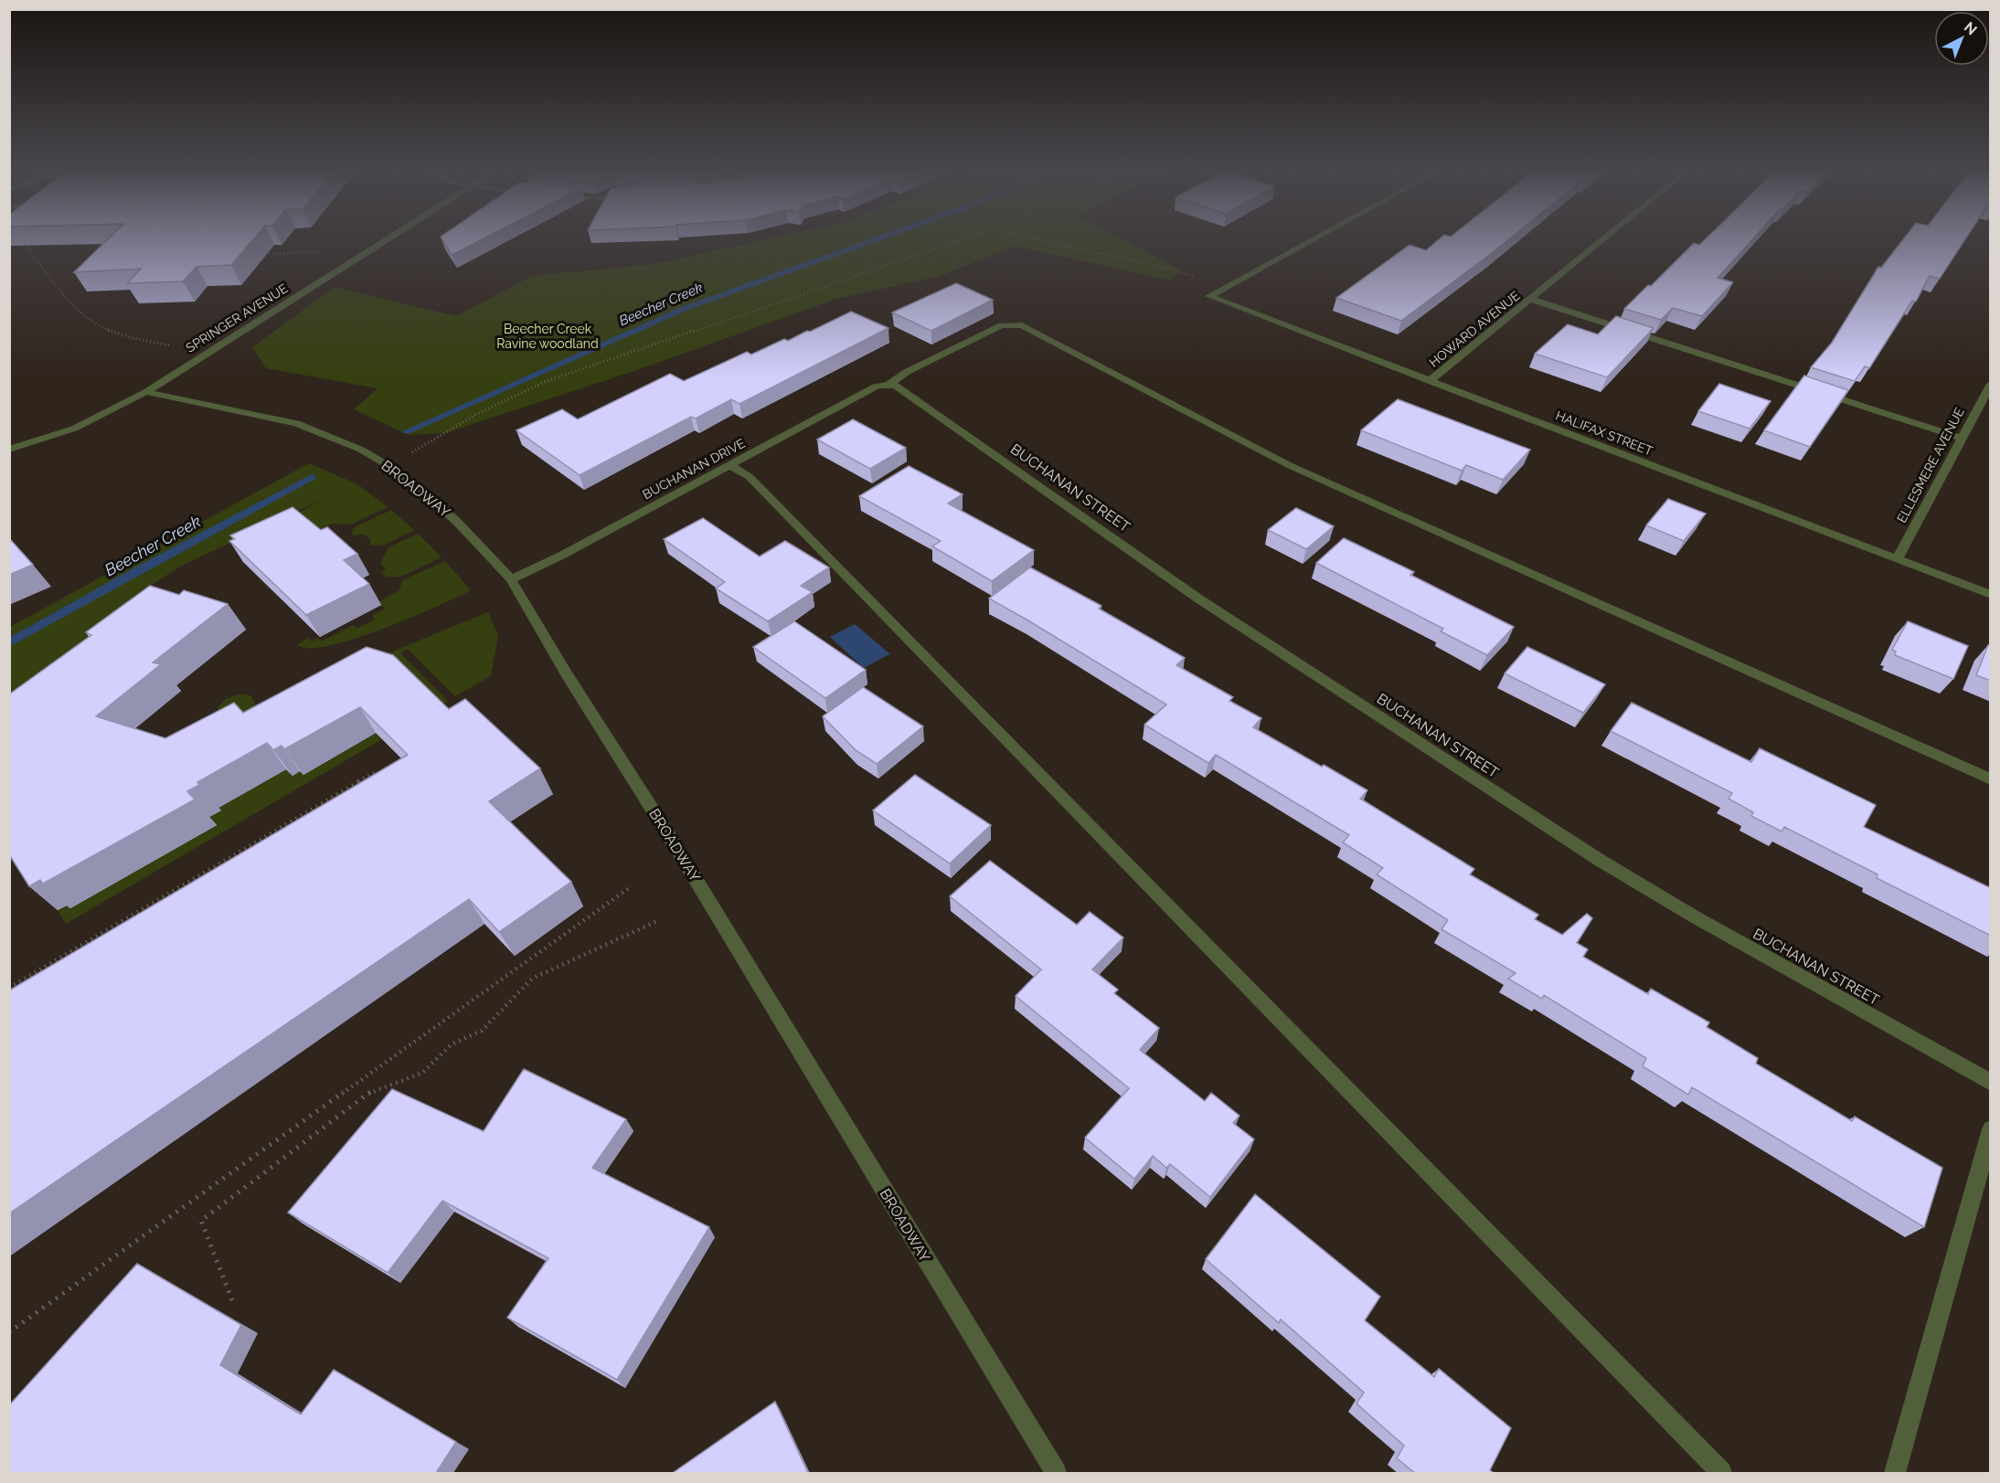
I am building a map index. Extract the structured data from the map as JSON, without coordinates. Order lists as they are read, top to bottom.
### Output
{
  "streets": {
    "street": [
      "SPRINGER AVENUE",
      "HOWARD AVENUE",
      "HALIFAX STREET",
      "ELLESMERE AVENUE",
      "BUCHANAN DRIVE",
      "BUCHANAN STREET",
      "BROADWAY"
    ]
  },
  "crossings": [
    ["SPRINGER AVENUE", "BROADWAY"],
    ["HOWARD AVENUE", "HALIFAX STREET"],
    ["HALIFAX STREET", "ELLESMERE AVENUE"],
    ["BUCHANAN DRIVE", "BUCHANAN STREET"],
    ["BUCHANAN DRIVE", "BROADWAY"]
  ],
  "water": ["Beecher Creek"],
  "parks": ["Beecher Creek Ravine woodland"],
  "north": "top right"
}
